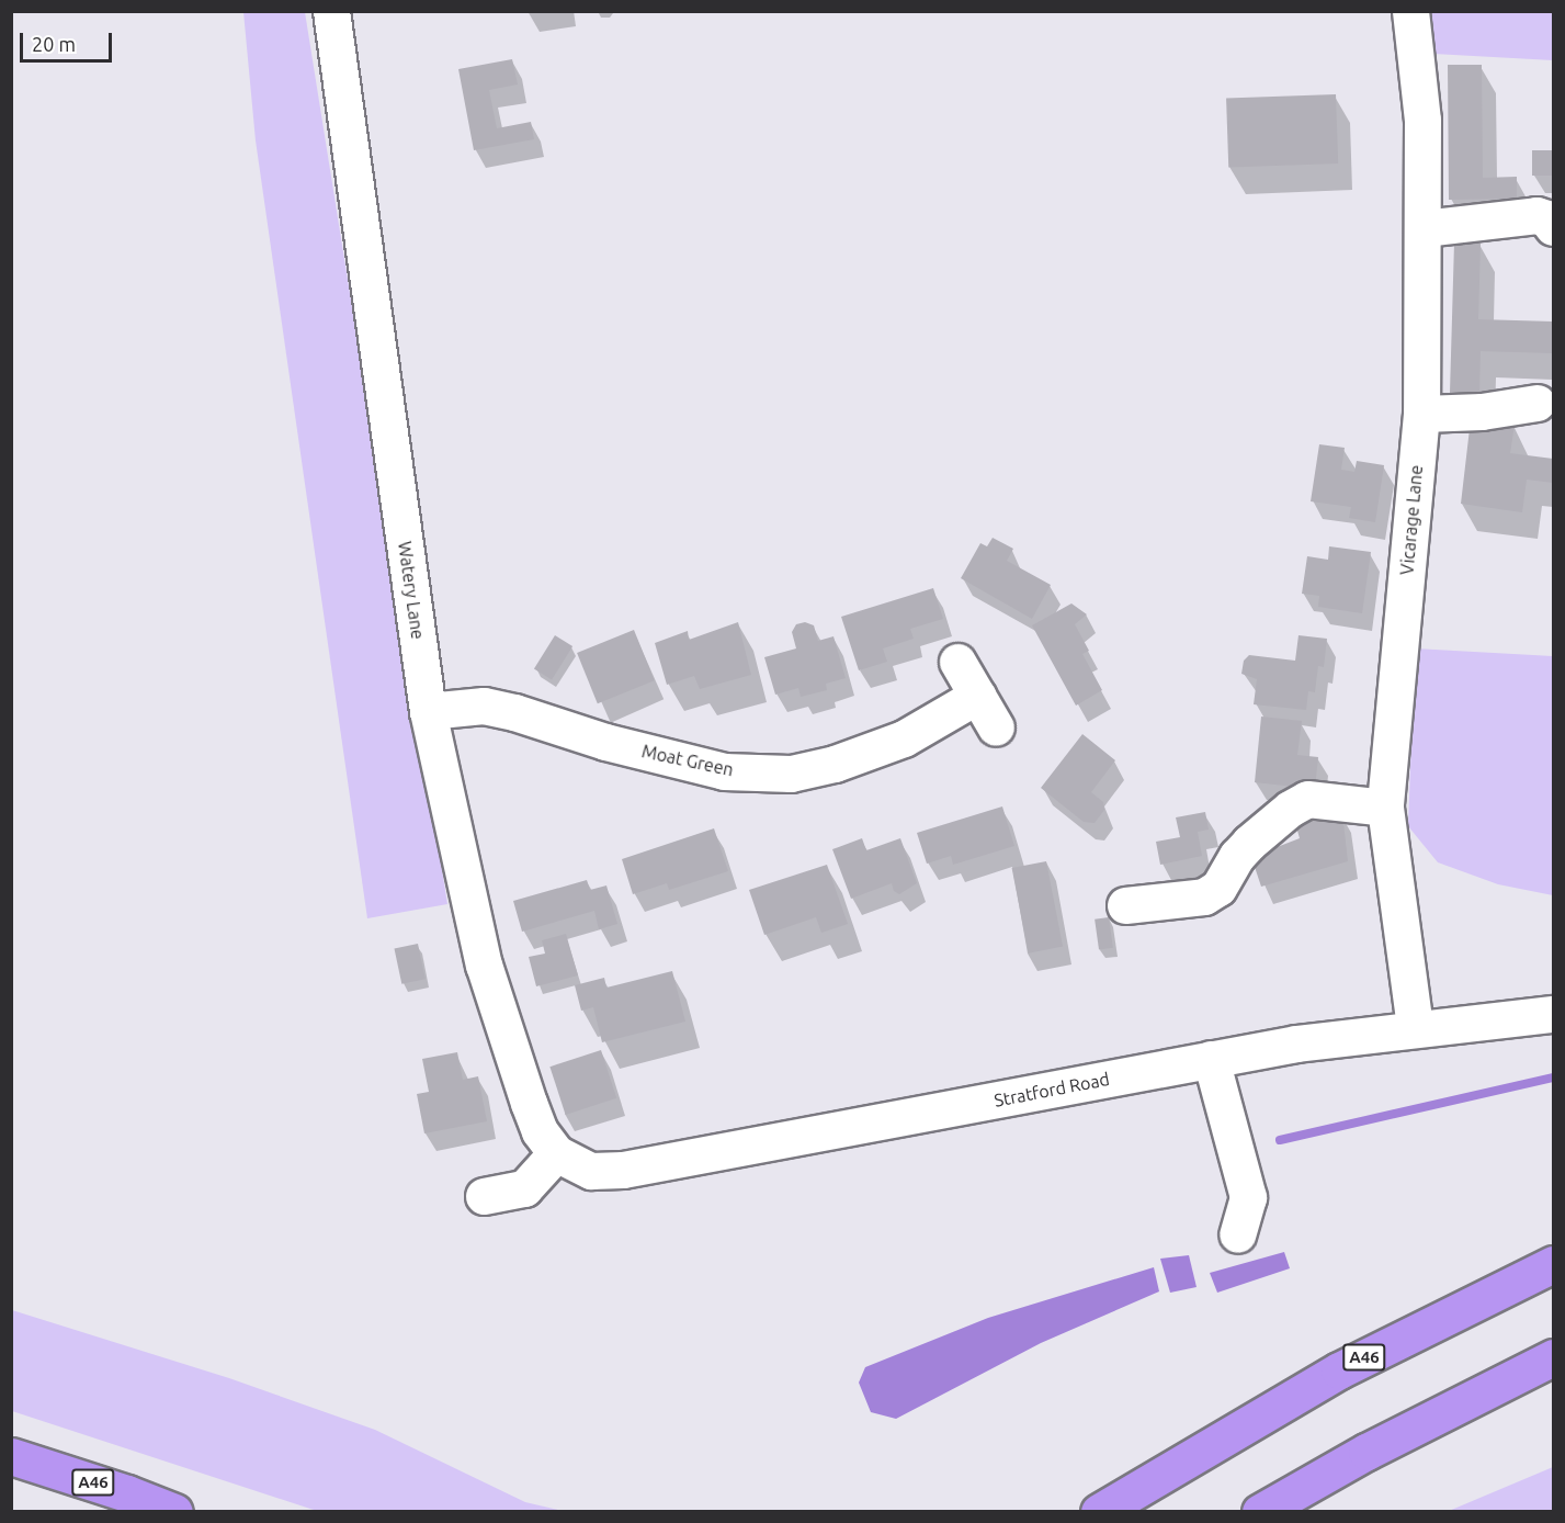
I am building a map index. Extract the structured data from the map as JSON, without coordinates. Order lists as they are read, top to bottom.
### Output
{
  "streets": {
    "highway": ["A46"],
    "street": [
      "Vicarage Lane",
      "Watery Lane",
      "Moat Green",
      "Stratford Road"
    ]
  },
  "crossings": [
    ["Vicarage Lane", "Stratford Road"],
    ["Watery Lane", "Moat Green"],
    ["Watery Lane", "Stratford Road"]
  ],
  "scale_bar": "20 m"
}
